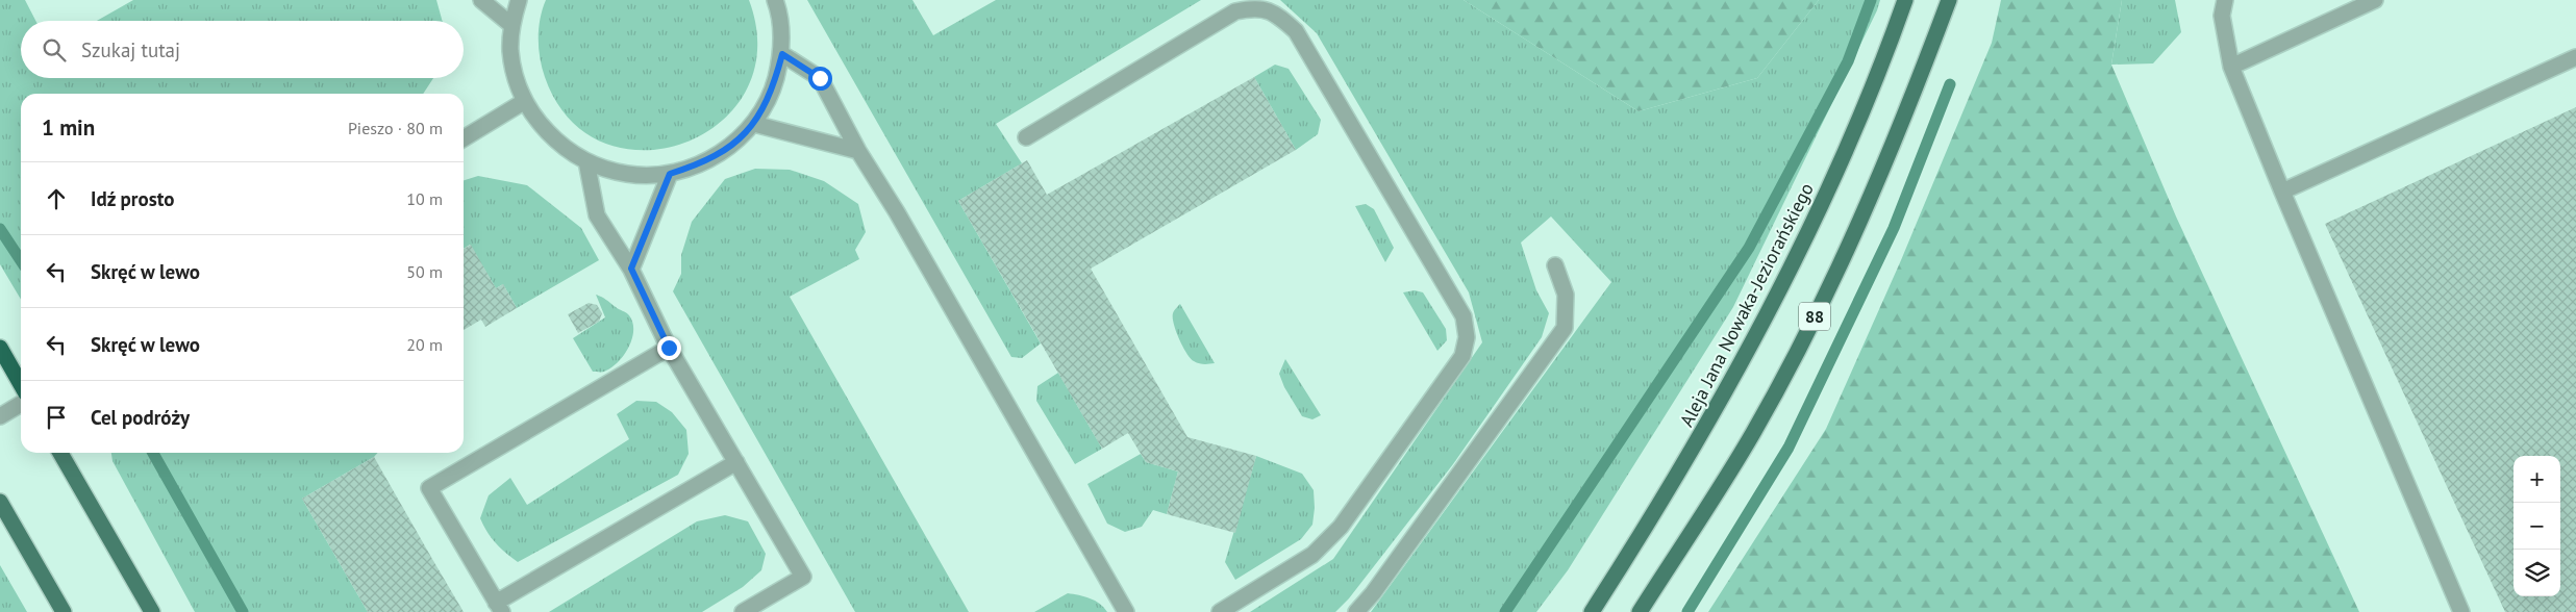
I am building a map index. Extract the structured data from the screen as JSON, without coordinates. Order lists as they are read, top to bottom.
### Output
{
  "streets": {
    "main road": ["Aleja Jana Nowaka-Jeziorańskiego", "88"]
  },
  "page": {
    "search": "Szukaj tutaj",
    "heading": ["1 min", "Pieszo · 80 m"],
    "list": [
      ["Idź prosto", "10 m"],
      ["Skręć w lewo", "50 m"],
      ["Skręć w lewo", "20 m"],
      "Cel podróży"
    ],
    "map_buttons": ["+", "−"]
  }
}
